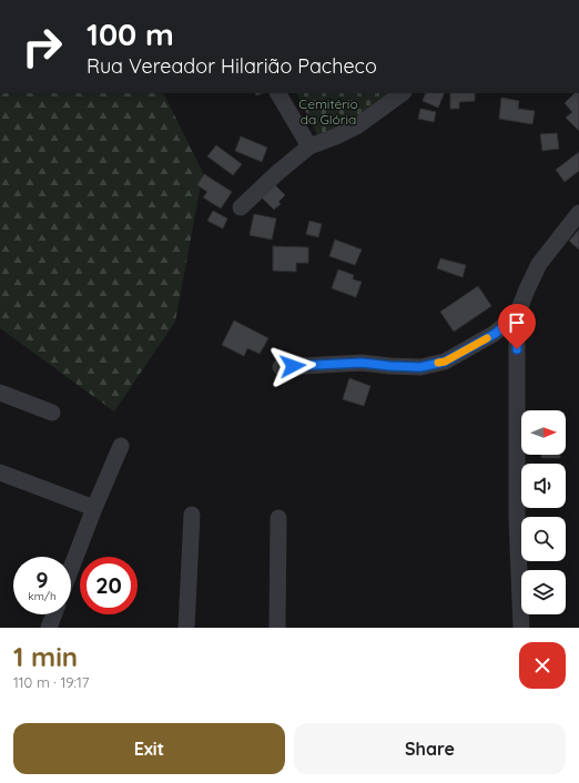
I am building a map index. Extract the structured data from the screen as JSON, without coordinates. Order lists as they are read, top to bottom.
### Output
{
  "parks": ["Cemitério da Glória"],
  "north": "right",
  "page": {
    "turn": ["100 m", "Rua Vereador Hilarião Pacheco"],
    "speed": "9 km/h",
    "limit": "20",
    "heading": ["1 min", "110 m · 19:17"],
    "buttons": ["Exit", "Share"]
  }
}
